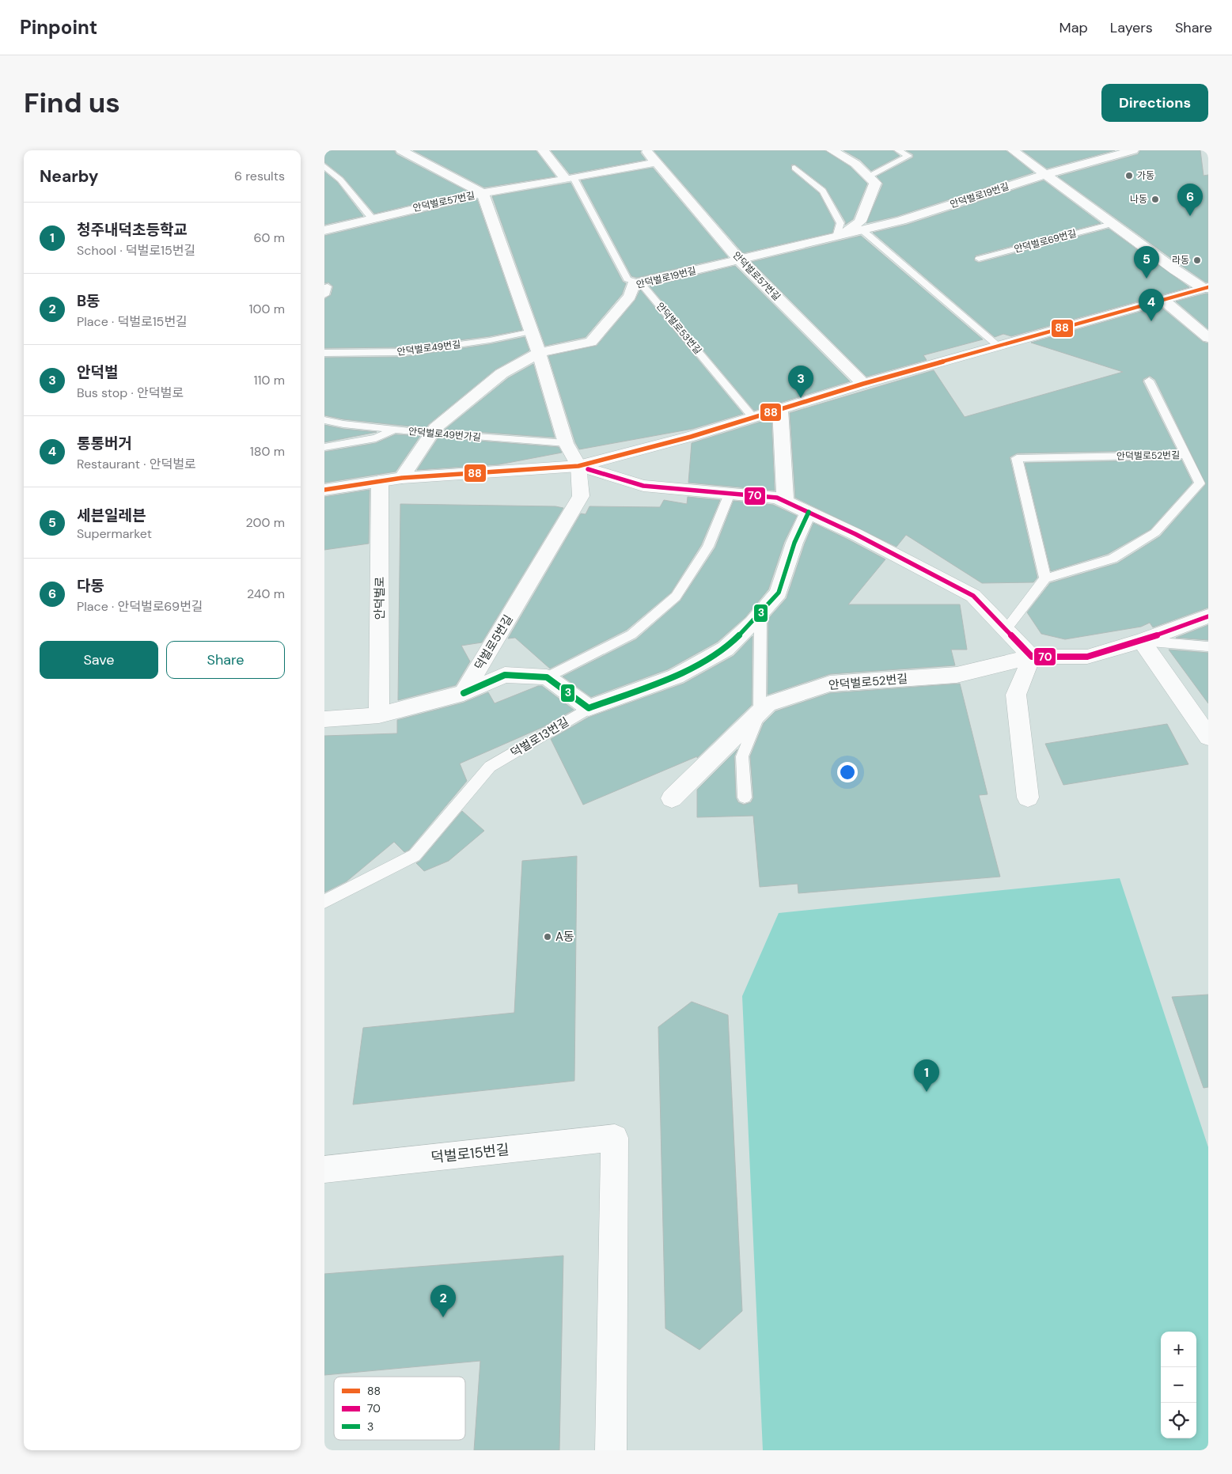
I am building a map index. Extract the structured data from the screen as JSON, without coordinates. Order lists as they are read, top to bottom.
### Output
{
  "streets": {
    "street": [
      "안덕벌로19번길",
      "안덕벌로57번길",
      "안덕벌로53번길",
      "안덕벌로52번길",
      "안덕벌로",
      "덕벌로5번길",
      "덕벌로13번길",
      "덕벌로15번길"
    ],
    "lane": ["안덕벌로69번길", "안덕벌로49번길", "안덕벌로49번가길"]
  },
  "crossings": [
    ["안덕벌로19번길", "안덕벌로57번길"],
    ["안덕벌로19번길", "안덕벌로53번길"],
    ["안덕벌로19번길", "안덕벌로49번가길"],
    ["안덕벌로57번길", "안덕벌로53번길"]
  ],
  "places": [
    "가동",
    "나동",
    "라동",
    "A동"
  ],
  "lines": ["transit line 88", "transit line 70", "transit line 3"],
  "legend": ["88", "70", "3"],
  "page": {
    "header": "Pinpoint",
    "nav": ["Map", "Layers", "Share"],
    "buttons": [
      "Directions",
      ["Save", "Share"]
    ],
    "title": "Find us",
    "heading": ["Nearby", "6 results"],
    "pins": [
      "6",
      "5",
      "4",
      "3",
      "1",
      "2"
    ],
    "list": [
      {
        "mark": "1",
        "name": "청주내덕초등학교",
        "note": "School · 덕벌로15번길",
        "value": "60 m"
      },
      {
        "mark": "2",
        "name": "B동",
        "note": "Place · 덕벌로15번길",
        "value": "100 m"
      },
      {
        "mark": "3",
        "name": "안덕벌",
        "note": "Bus stop · 안덕벌로",
        "value": "110 m"
      },
      {
        "mark": "4",
        "name": "통통버거",
        "note": "Restaurant · 안덕벌로",
        "value": "180 m"
      },
      {
        "mark": "5",
        "name": "세븐일레븐",
        "note": "Supermarket",
        "value": "200 m"
      },
      {
        "mark": "6",
        "name": "다동",
        "note": "Place · 안덕벌로69번길",
        "value": "240 m"
      }
    ],
    "map_buttons": ["+", "−"]
  }
}
